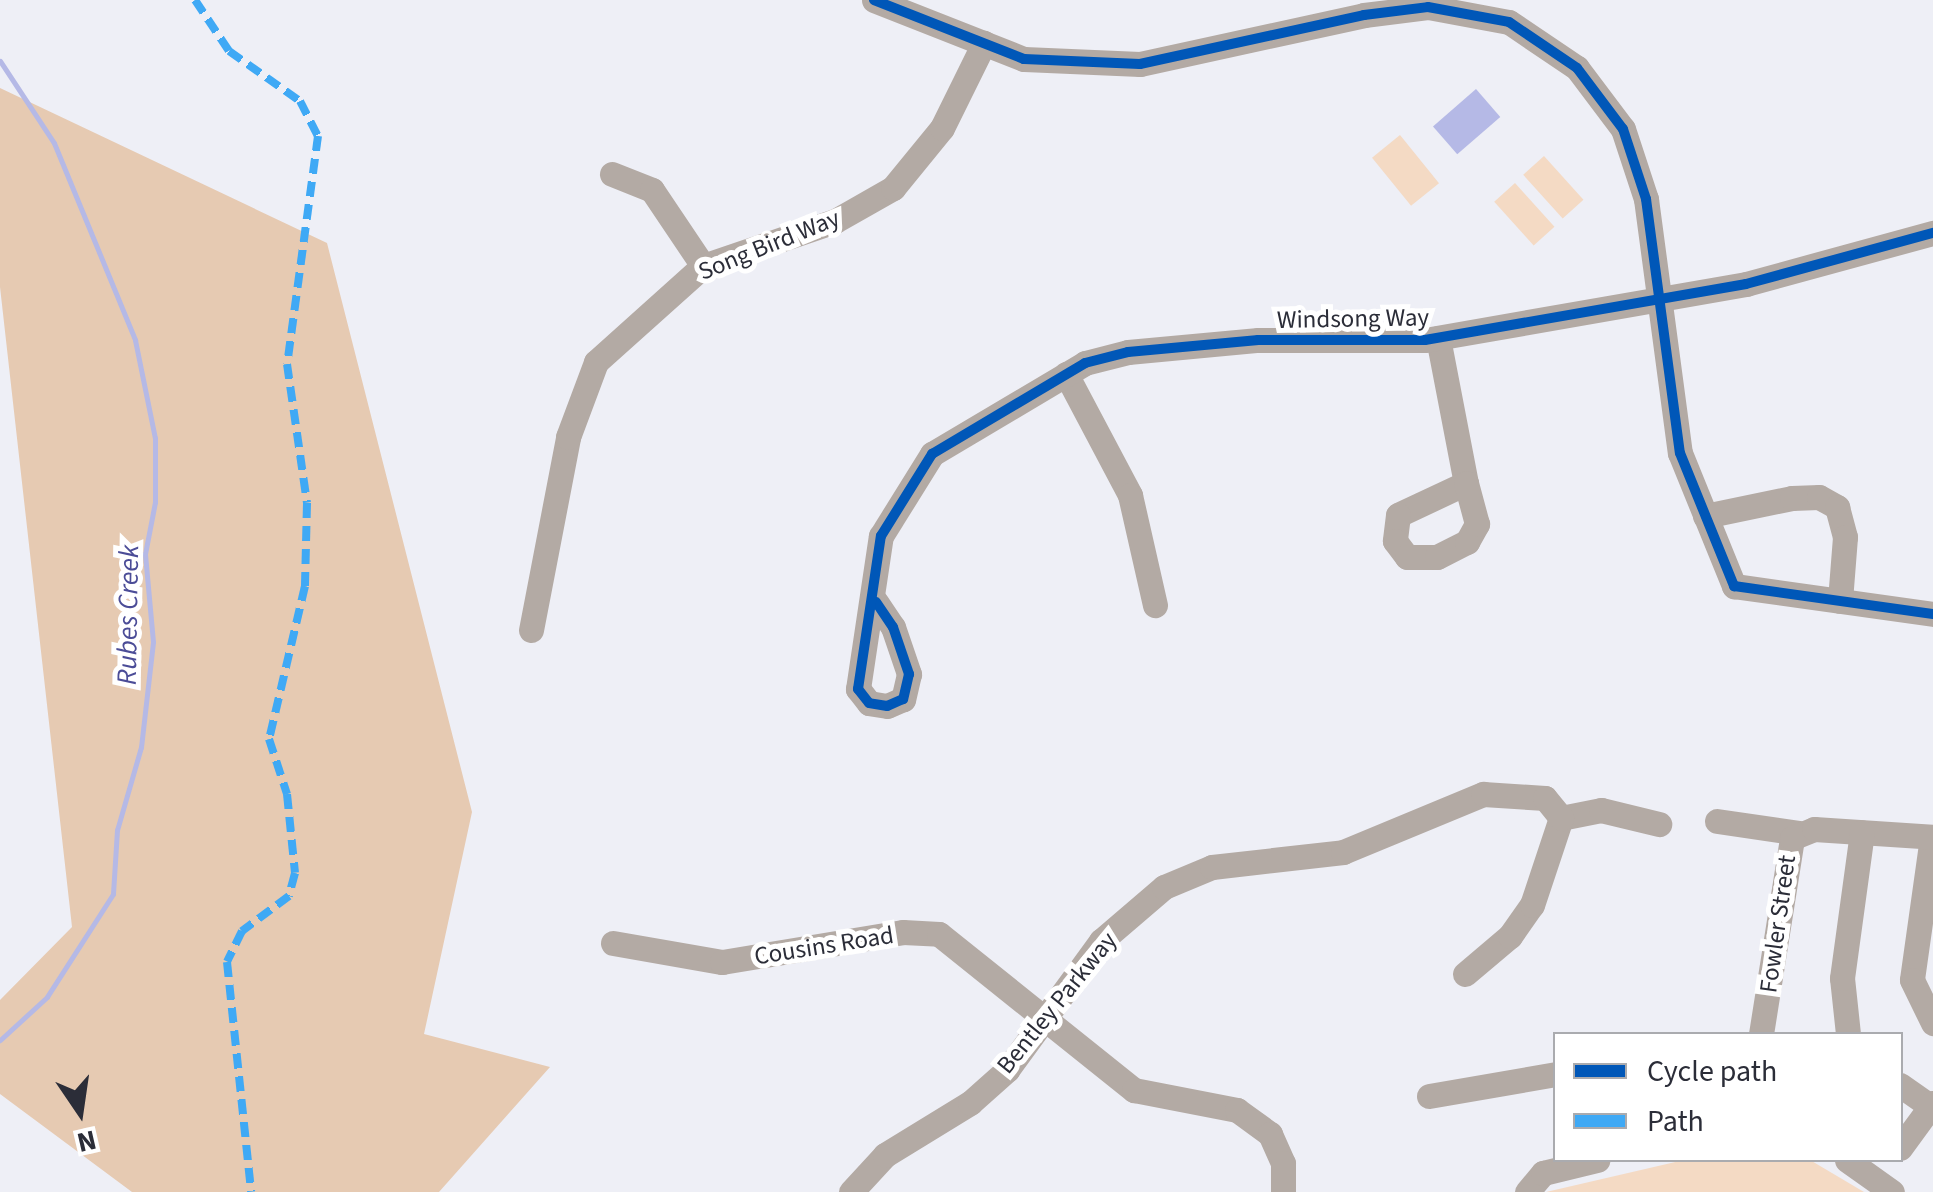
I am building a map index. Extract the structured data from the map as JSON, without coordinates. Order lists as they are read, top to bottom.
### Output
{
  "streets": {
    "street": [
      "Song Bird Way",
      "Windsong Way",
      "Fowler Street",
      "Cousins Road",
      "Bentley Parkway"
    ]
  },
  "crossings": [
    ["Cousins Road", "Bentley Parkway"]
  ],
  "water": ["Rubes Creek"],
  "legend": ["Cycle path", "Path"],
  "north": "bottom"
}
